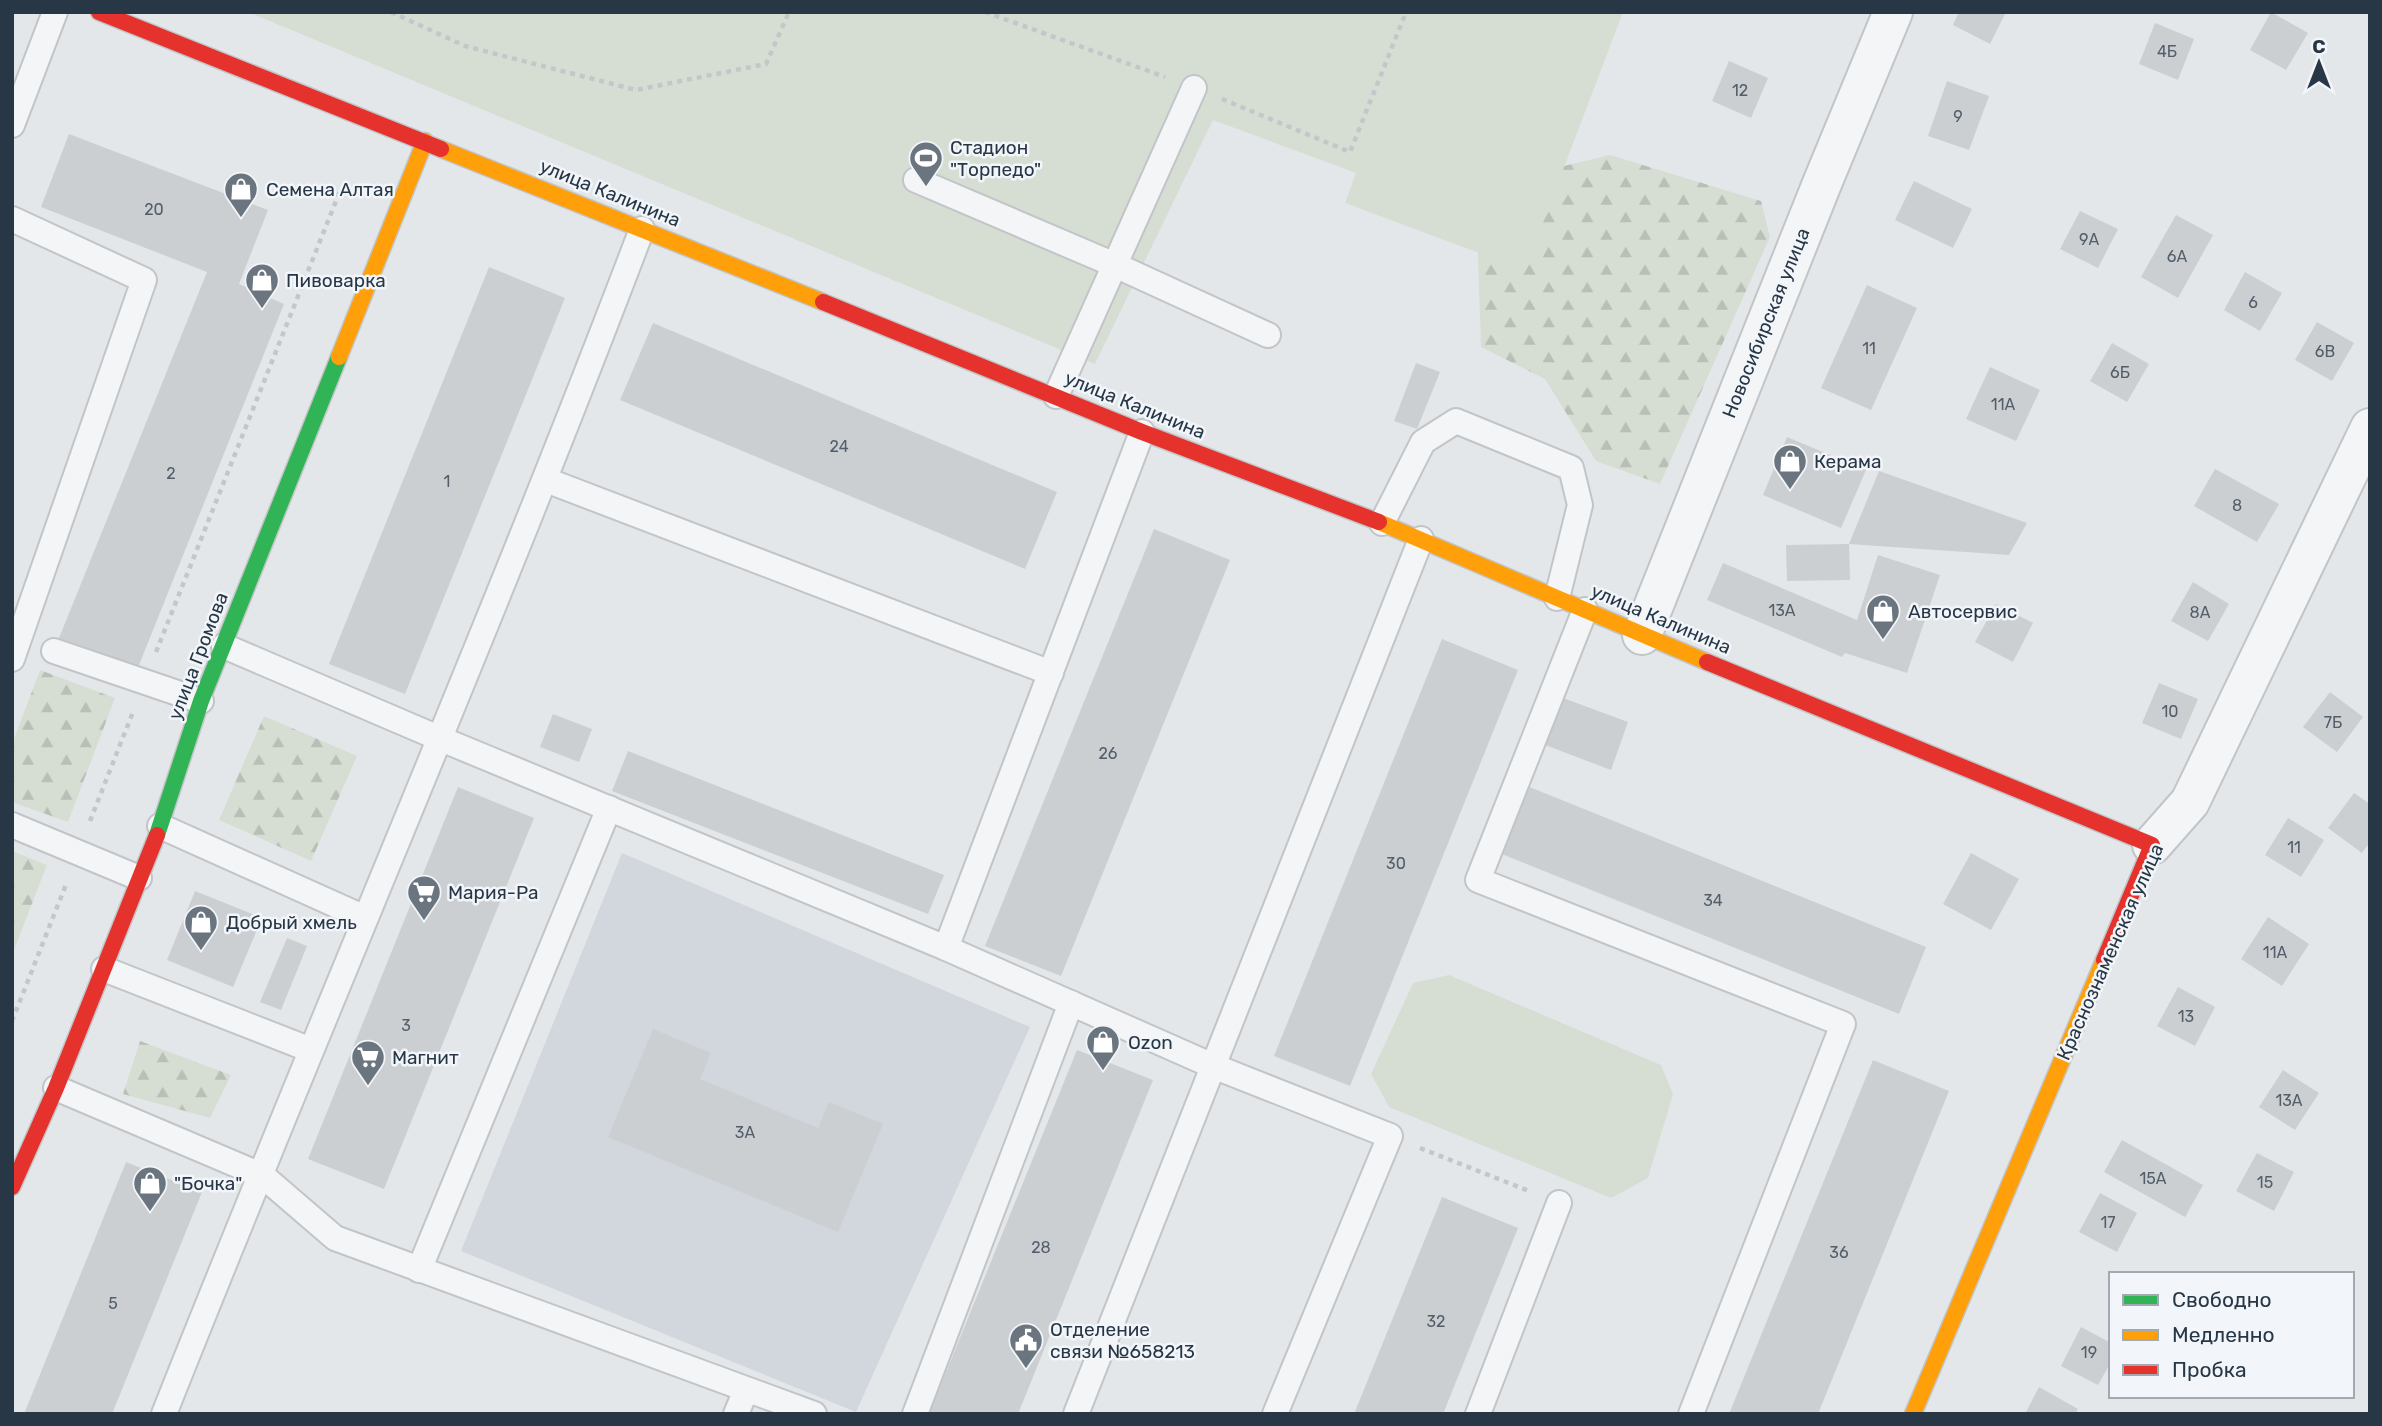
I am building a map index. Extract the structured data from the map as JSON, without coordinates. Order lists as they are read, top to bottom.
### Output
{
  "streets": {
    "street": [
      "улица Калинина",
      "Новосибирская улица",
      "улица Громова",
      "Краснознаменская улица"
    ]
  },
  "crossings": [
    ["улица Калинина", "Новосибирская улица"],
    ["улица Калинина", "улица Громова"],
    ["улица Калинина", "Краснознаменская улица"]
  ],
  "places": {
    "sports": ["Стадион \"Торпедо\""],
    "shop": [
      "Семена Алтая",
      "Пивоварка",
      "Керама",
      "Автосервис",
      "Добрый хмель",
      "Ozon",
      "\"Бочка\""
    ],
    "supermarket": ["Мария-Ра", "Магнит"],
    "public building": ["Отделение связи №658213"]
  },
  "house_numbers": [
    "4Б",
    "12",
    "9",
    "20",
    "9А",
    "6А",
    "6",
    "11",
    "6В",
    "6Б",
    "11А",
    "24",
    "2",
    "1",
    "8",
    "13А",
    "8А",
    "10",
    "7Б",
    "26",
    "11",
    "30",
    "34",
    "11А",
    "13",
    "3",
    "13А",
    "3А",
    "15А",
    "15",
    "17",
    "28",
    "36",
    "5",
    "32",
    "19"
  ],
  "legend": ["Свободно", "Медленно", "Пробка"],
  "north": "top"
}
